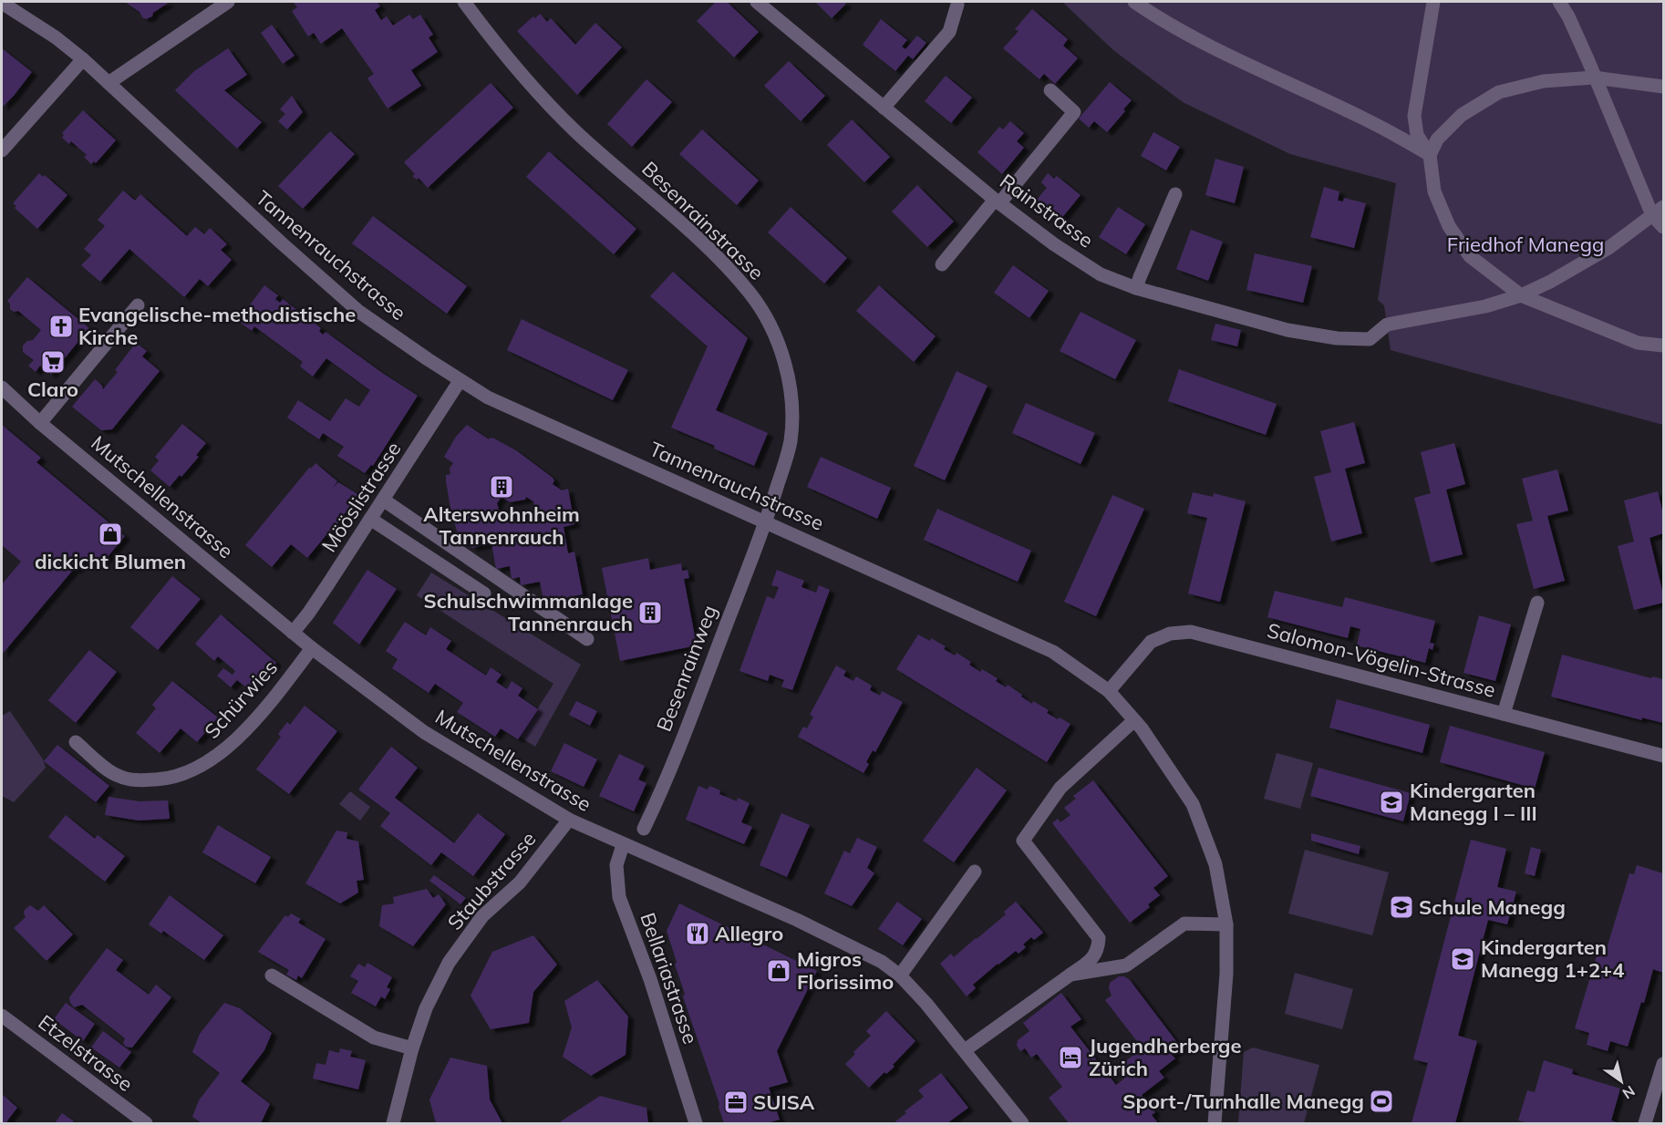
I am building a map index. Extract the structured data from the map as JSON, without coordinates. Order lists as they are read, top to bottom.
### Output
{
  "streets": {
    "street": [
      "Rainstrasse",
      "Besenrainstrasse",
      "Tannenrauchstrasse",
      "Mutschellenstrasse",
      "Mööslistrasse",
      "Salomon-Vögelin-Strasse",
      "Besenrainweg",
      "Schürwies",
      "Staubstrasse",
      "Bellariastrasse",
      "Etzelstrasse"
    ]
  },
  "crossings": [
    ["Besenrainstrasse", "Tannenrauchstrasse"],
    ["Besenrainstrasse", "Besenrainweg"],
    ["Tannenrauchstrasse", "Mööslistrasse"],
    ["Tannenrauchstrasse", "Salomon-Vögelin-Strasse"],
    ["Tannenrauchstrasse", "Besenrainweg"],
    ["Mutschellenstrasse", "Mööslistrasse"],
    ["Mutschellenstrasse", "Schürwies"],
    ["Mutschellenstrasse", "Staubstrasse"],
    ["Mutschellenstrasse", "Bellariastrasse"]
  ],
  "parks": ["Friedhof Manegg"],
  "places": {
    "church": ["Evangelische-methodistische Kirche"],
    "supermarket": ["Claro"],
    "building": ["Alterswohnheim Tannenrauch", "Schulschwimmanlage Tannenrauch"],
    "shop": ["dickicht Blumen", "Migros Florissimo"],
    "school or university": ["Kindergarten Manegg I – III", "Schule Manegg", "Kindergarten Manegg 1+2+4"],
    "restaurant": ["Allegro"],
    "hotel": ["Jugendherberge Zürich"],
    "sports": ["Sport-/Turnhalle Manegg"],
    "office": ["SUISA"]
  },
  "north": "bottom right"
}
